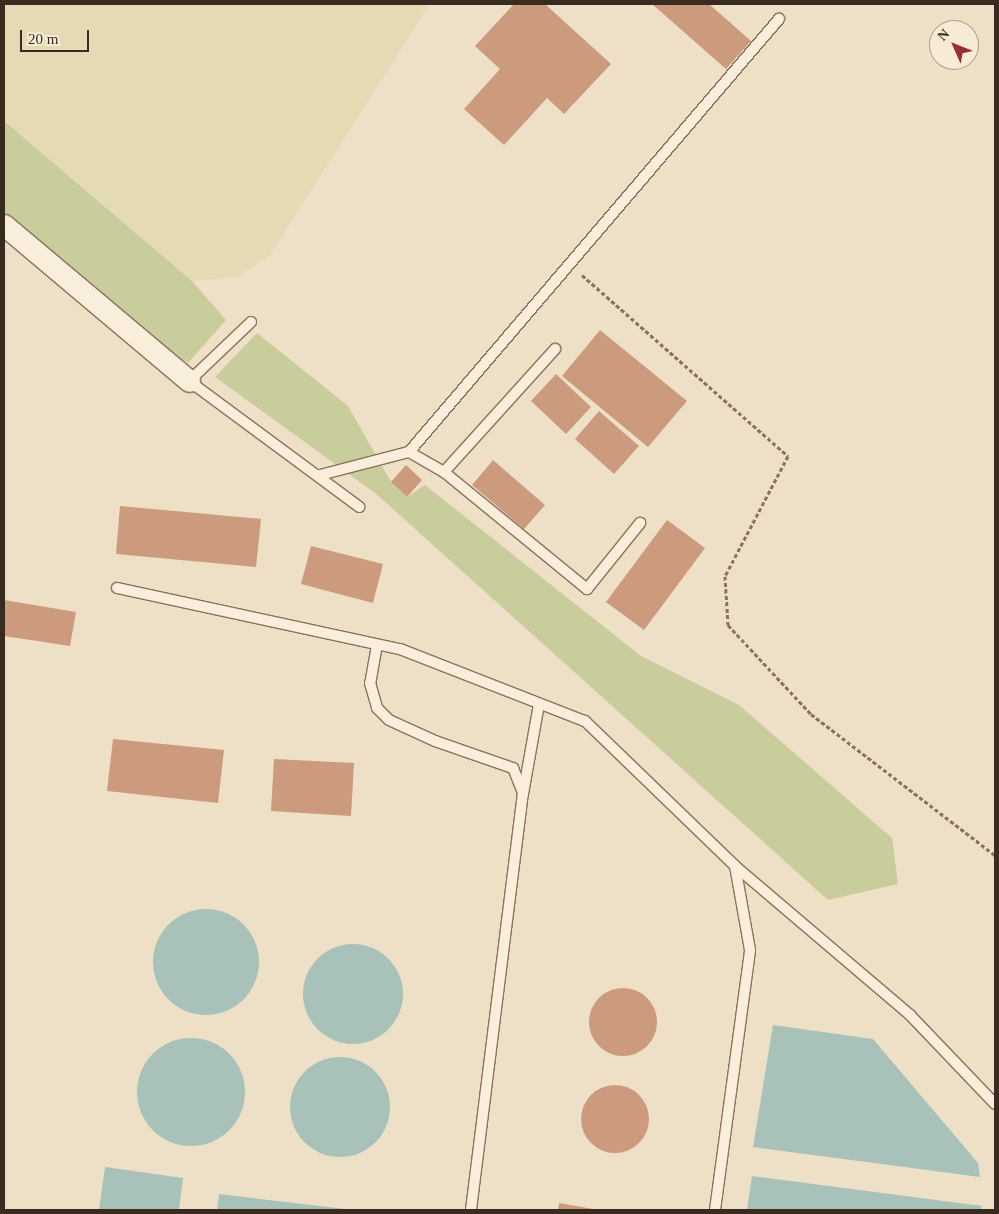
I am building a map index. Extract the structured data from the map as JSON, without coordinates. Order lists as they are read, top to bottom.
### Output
{
  "scale_bar": "20 m",
  "north": "top left"
}
